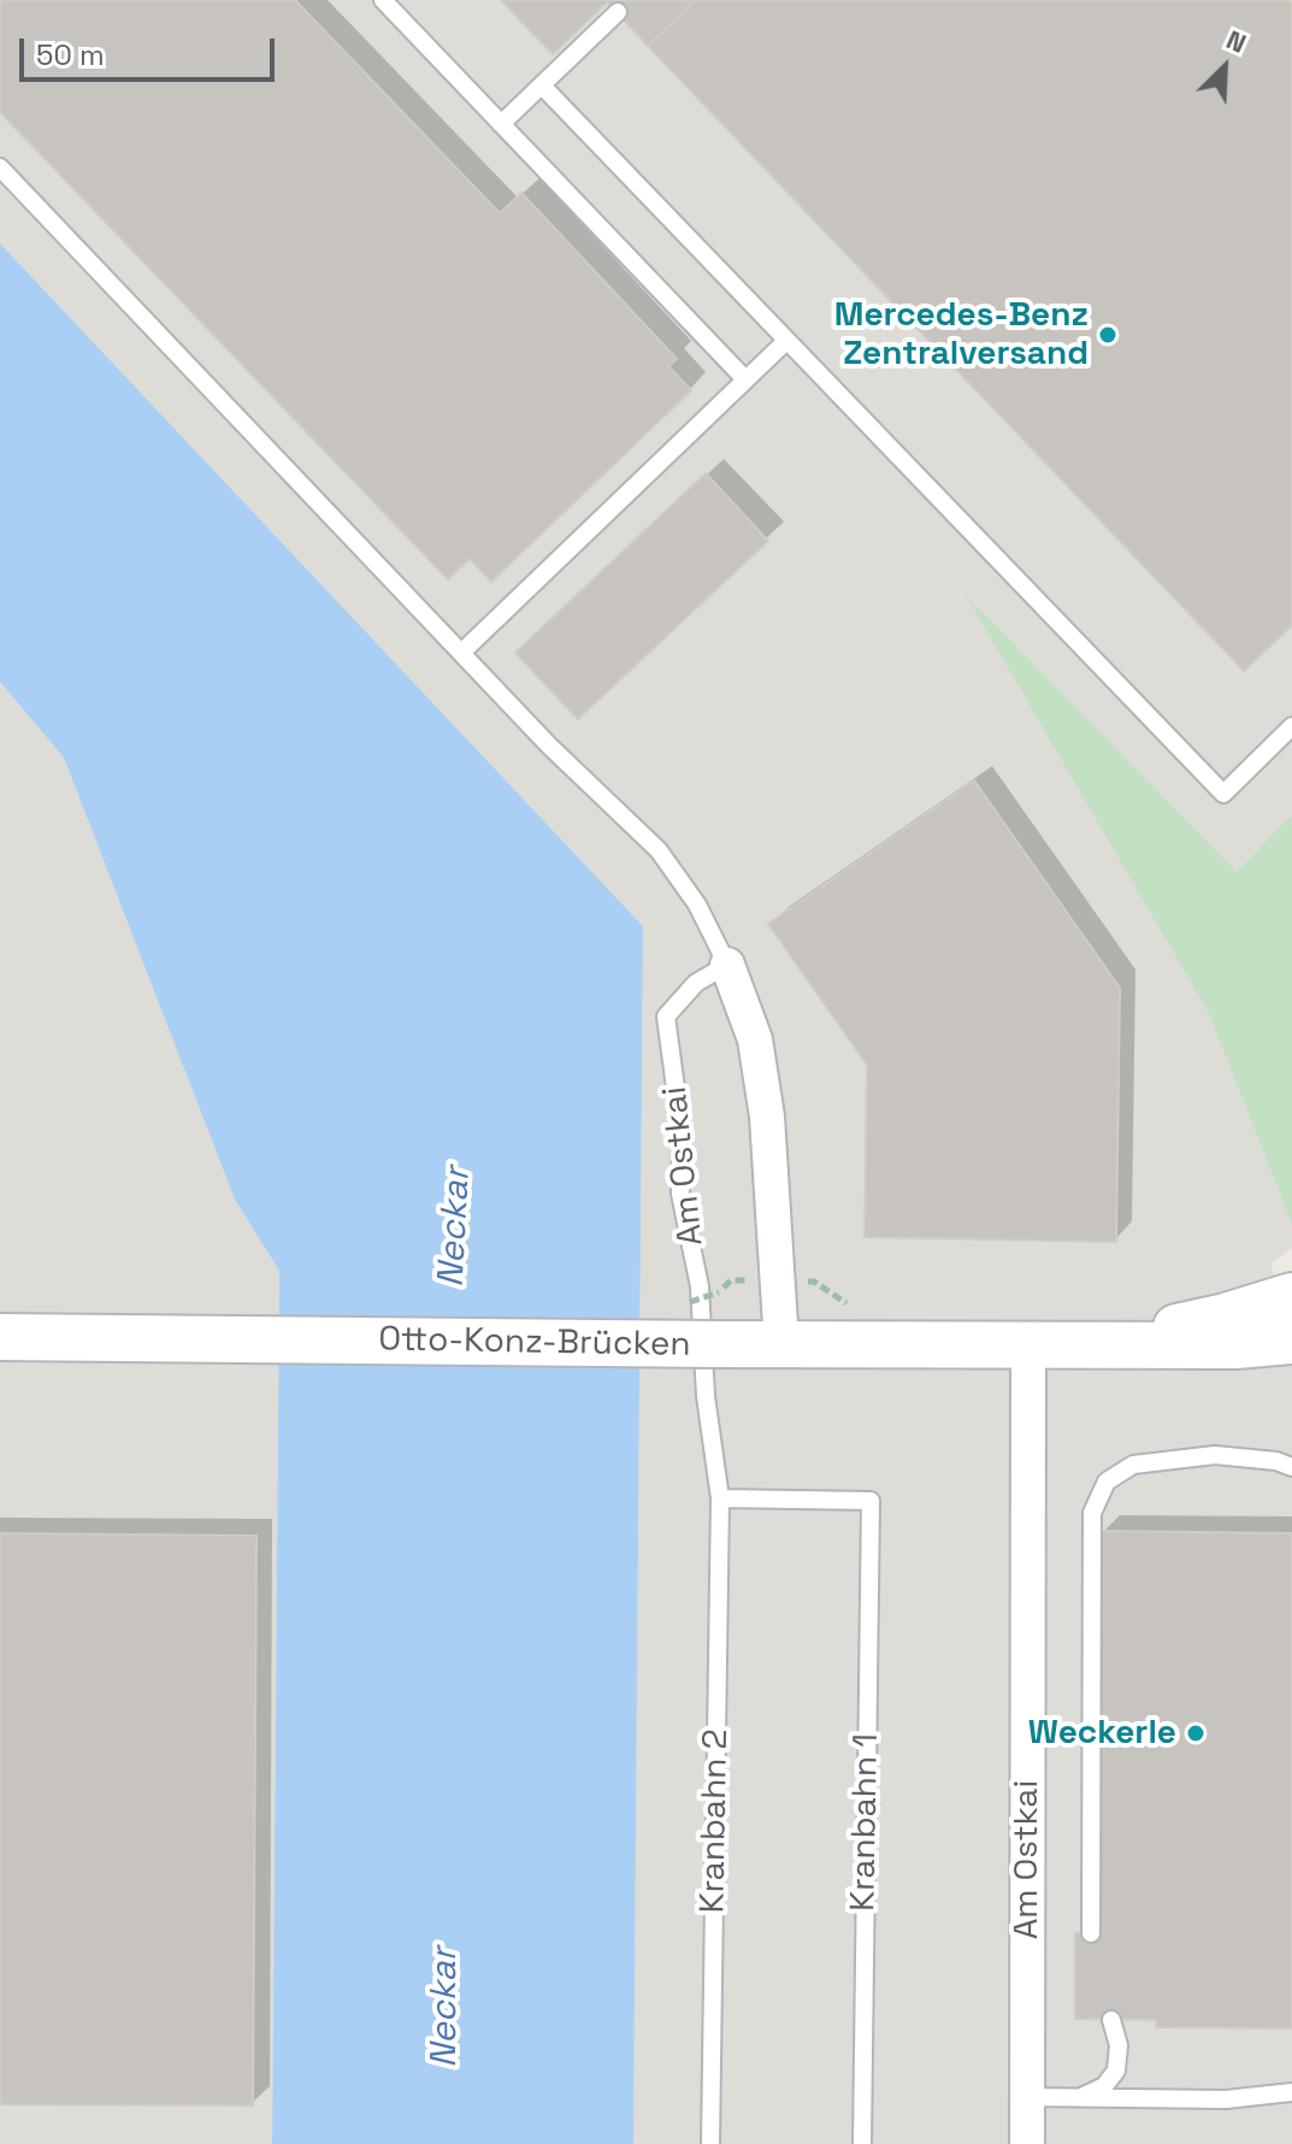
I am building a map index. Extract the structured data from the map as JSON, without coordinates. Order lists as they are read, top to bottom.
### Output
{
  "streets": {
    "main road": ["Otto-Konz-Brücken"],
    "street": ["Am Ostkai"],
    "lane": ["Kranbahn 2", "Kranbahn 1"]
  },
  "crossings": [
    ["Am Ostkai", "Otto-Konz-Brücken"],
    ["Am Ostkai", "Kranbahn 2"],
    ["Kranbahn 2", "Kranbahn 1"]
  ],
  "water": ["Neckar"],
  "places": ["Mercedes-Benz Zentralversand", "Weckerle"],
  "scale_bar": "50 m",
  "north": "top right"
}
